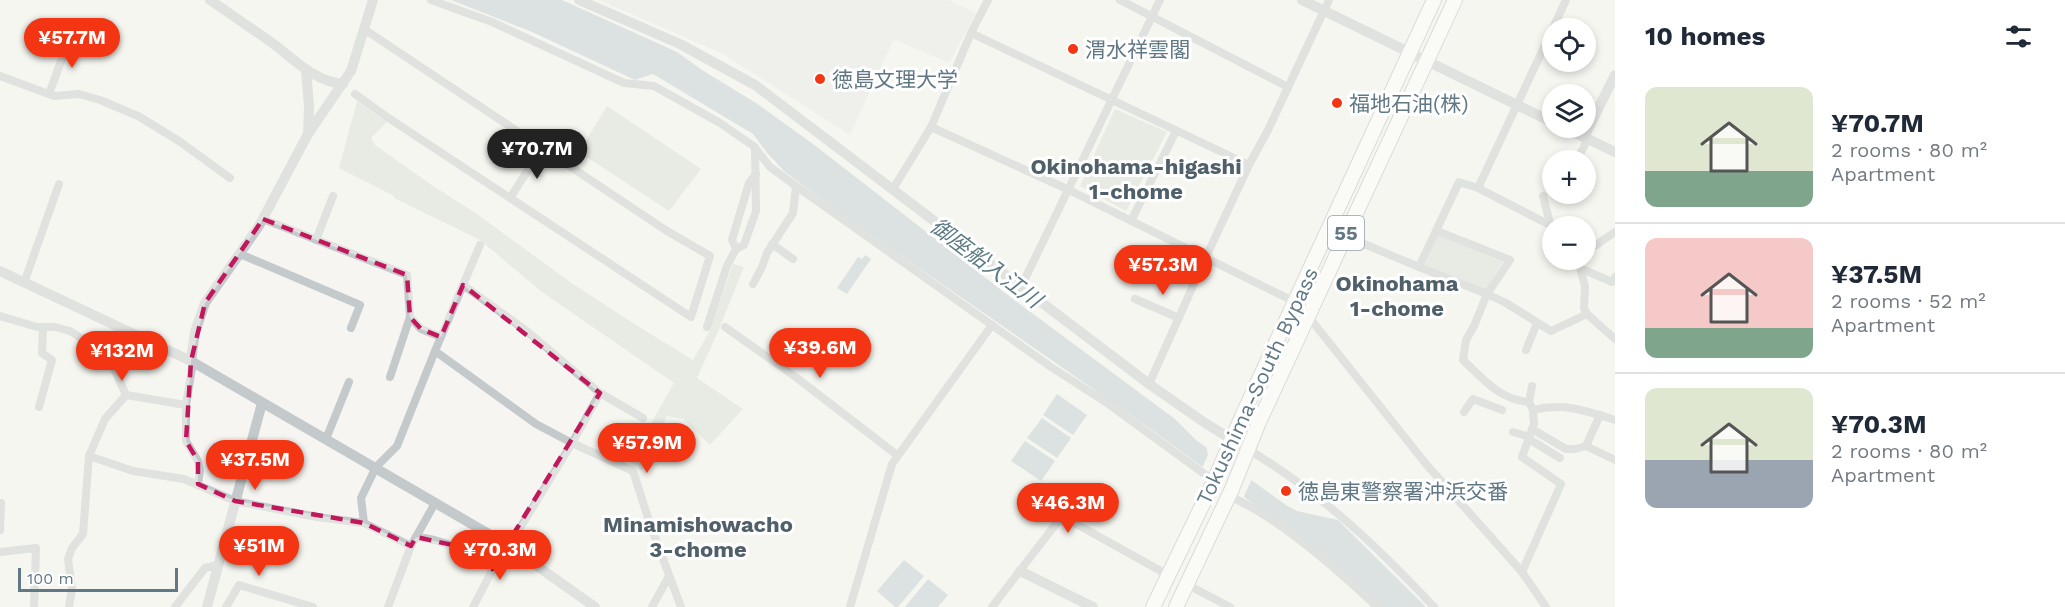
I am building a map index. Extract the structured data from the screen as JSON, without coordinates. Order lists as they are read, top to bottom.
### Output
{
  "streets": {
    "highway": ["55", "Tokushima-South Bypass"]
  },
  "districts": ["Okinohama-higashi 1-chome", "Okinohama 1-chome", "Minamishowacho 3-chome"],
  "water": ["御座船入江川"],
  "places": [
    "渭水祥雲閣",
    "徳島文理大学",
    "福地石油(株)",
    "徳島東警察署沖浜交番"
  ],
  "scale_bar": "100 m",
  "page": {
    "heading": "10 homes",
    "map_buttons": ["+", "−"],
    "price": [
      "¥57.7M",
      "¥70.7M",
      "¥57.3M",
      "¥39.6M",
      "¥132M",
      "¥57.9M",
      "¥37.5M",
      "¥46.3M",
      "¥51M",
      "¥70.3M"
    ],
    "list": [
      {
        "name": "¥70.7M",
        "note": "2 rooms · 80 m² · Apartment"
      },
      {
        "name": "¥37.5M",
        "note": "2 rooms · 52 m² · Apartment"
      },
      {
        "name": "¥70.3M",
        "note": "2 rooms · 80 m² · Apartment"
      }
    ],
    "scale": "100 m"
  }
}
